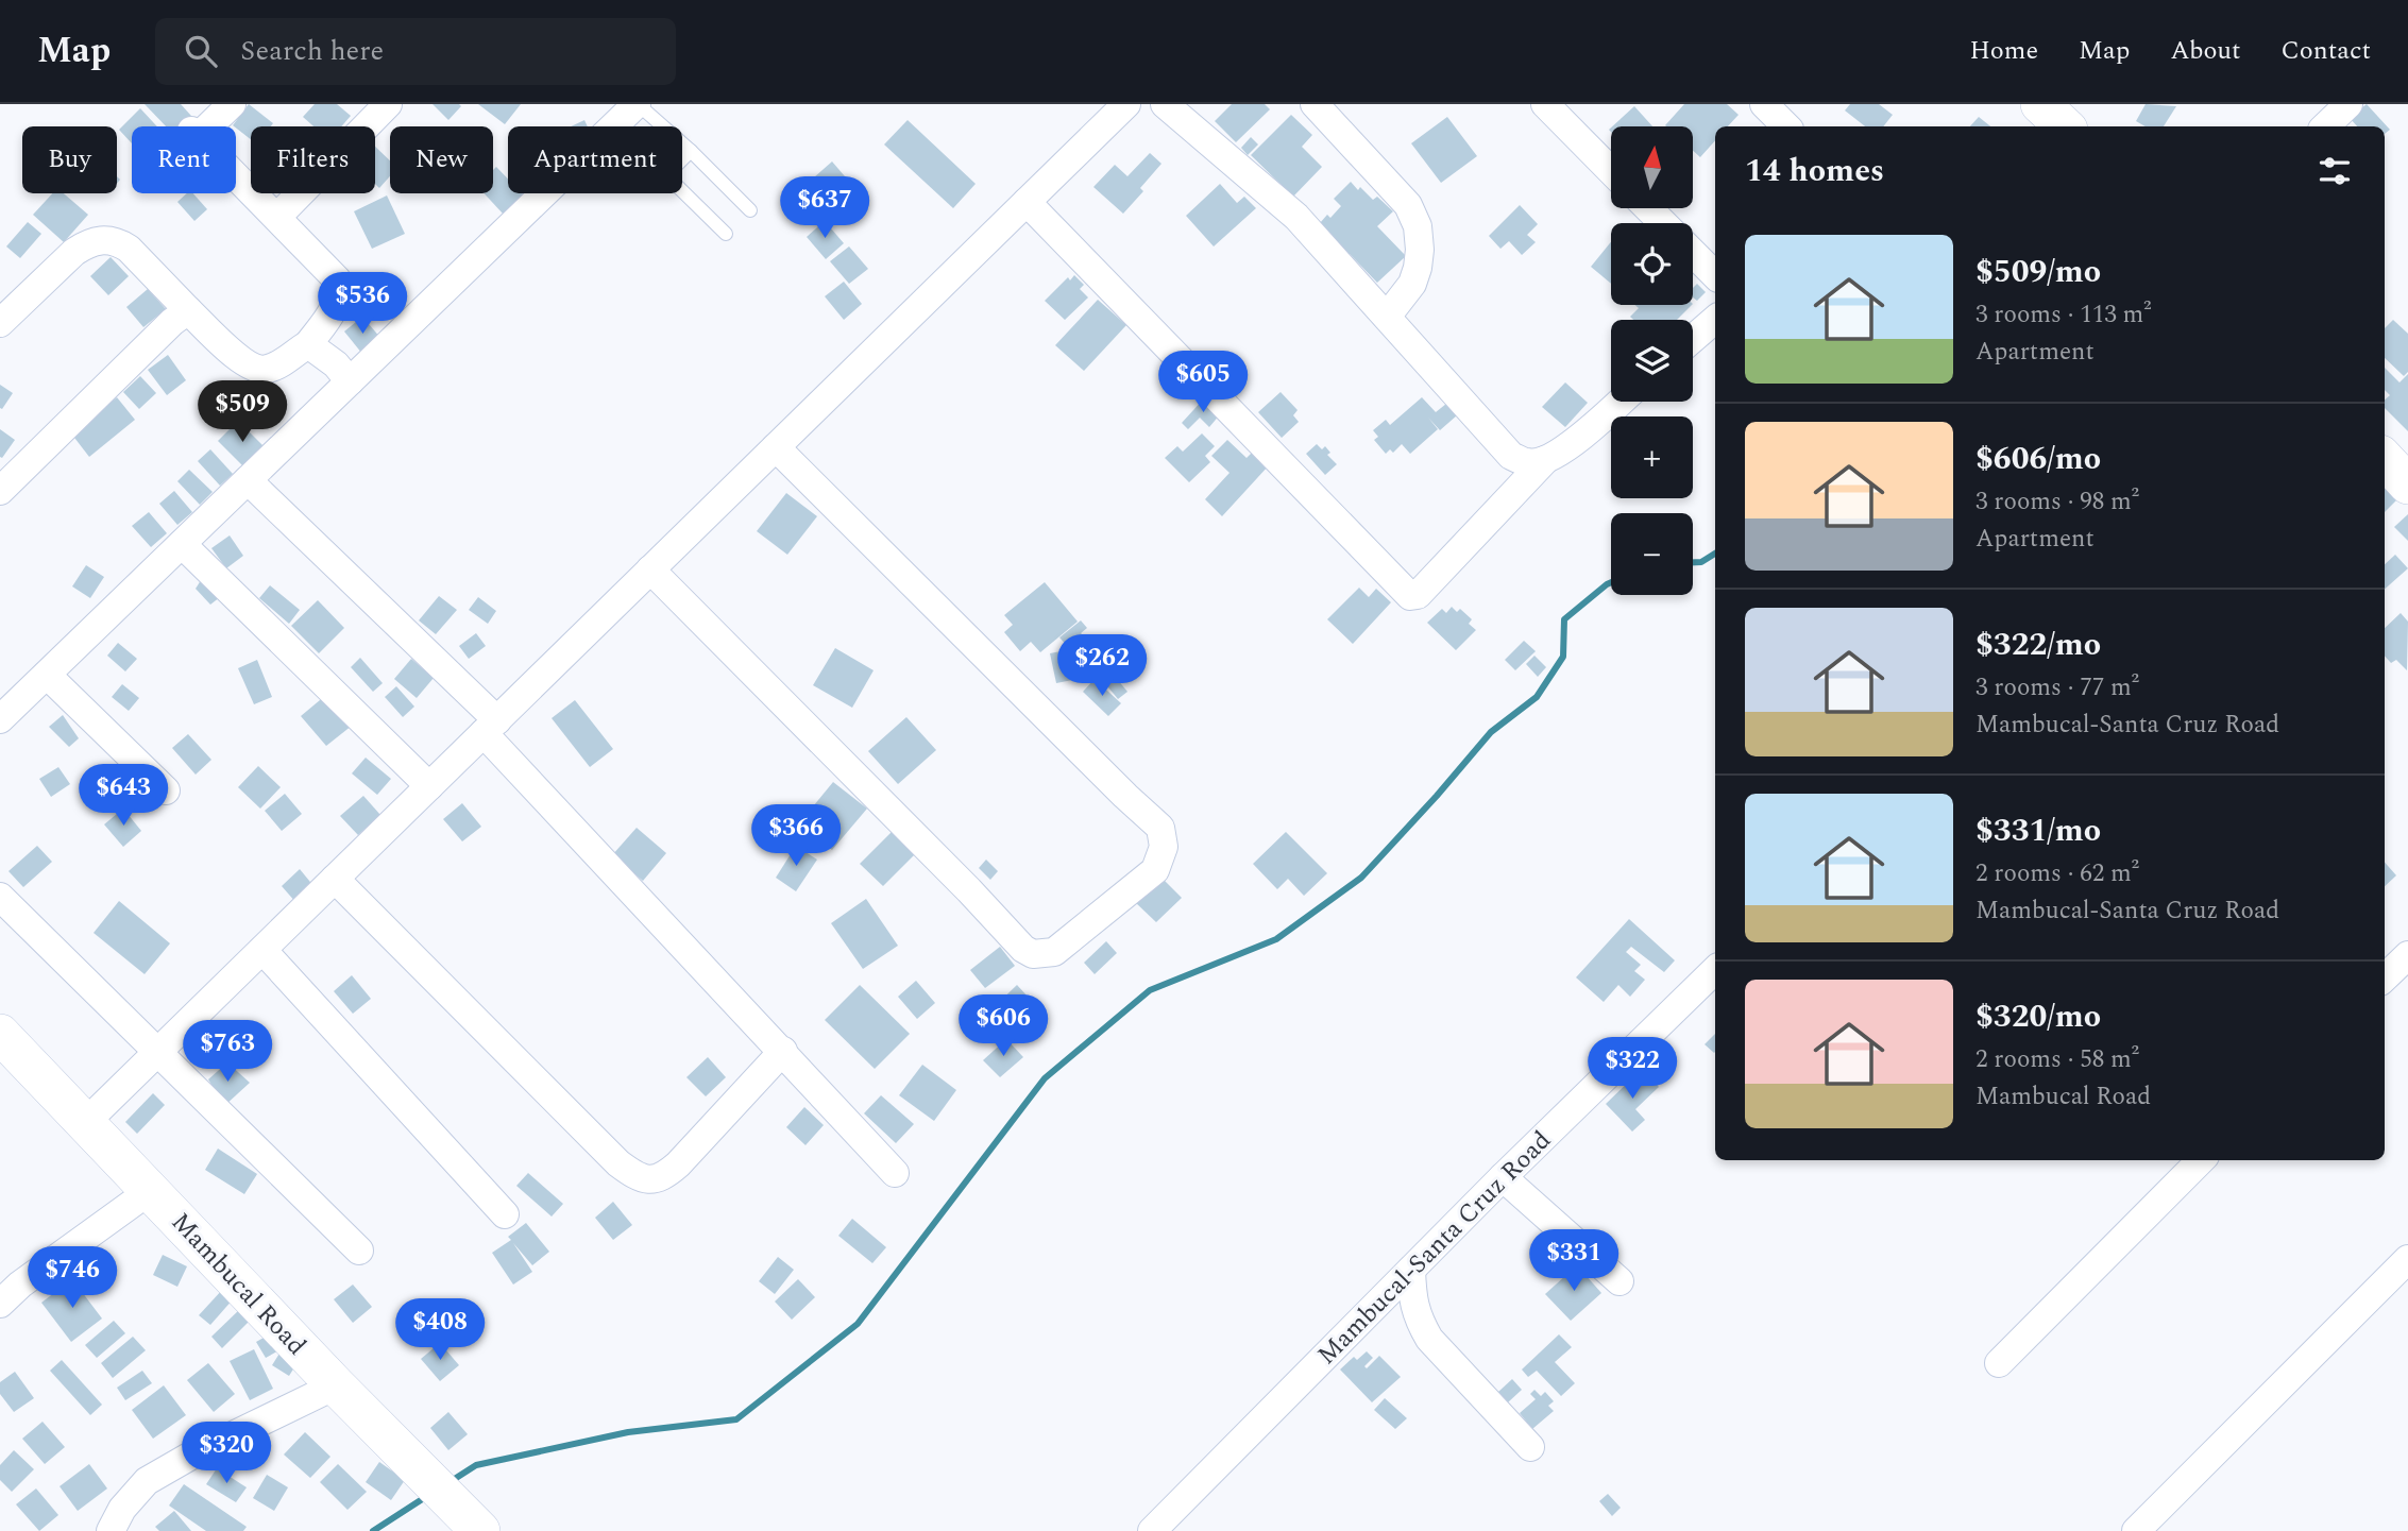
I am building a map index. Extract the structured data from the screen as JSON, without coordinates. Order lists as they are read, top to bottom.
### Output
{
  "streets": {
    "main road": ["Mambucal Road"],
    "street": ["Mambucal-Santa Cruz Road"]
  },
  "north": "top",
  "page": {
    "header": "Map",
    "search": "Search here",
    "nav": [
      "Home",
      "Map",
      "About",
      "Contact"
    ],
    "map_buttons": ["+", "−"],
    "chip": [
      "Buy",
      "Rent",
      "Filters",
      "New",
      "Apartment"
    ],
    "heading": "14 homes",
    "price": [
      "$637",
      "$536",
      "$605",
      "$509",
      "$262",
      "$643",
      "$366",
      "$606",
      "$763",
      "$322",
      "$331",
      "$746",
      "$408",
      "$320"
    ],
    "list": [
      {
        "name": "$509/mo",
        "note": "3 rooms · 113 m² · Apartment"
      },
      {
        "name": "$606/mo",
        "note": "3 rooms · 98 m² · Apartment"
      },
      {
        "name": "$322/mo",
        "note": "3 rooms · 77 m² · Mambucal-Santa Cruz Road"
      },
      {
        "name": "$331/mo",
        "note": "2 rooms · 62 m² · Mambucal-Santa Cruz Road"
      },
      {
        "name": "$320/mo",
        "note": "2 rooms · 58 m² · Mambucal Road"
      }
    ]
  }
}
